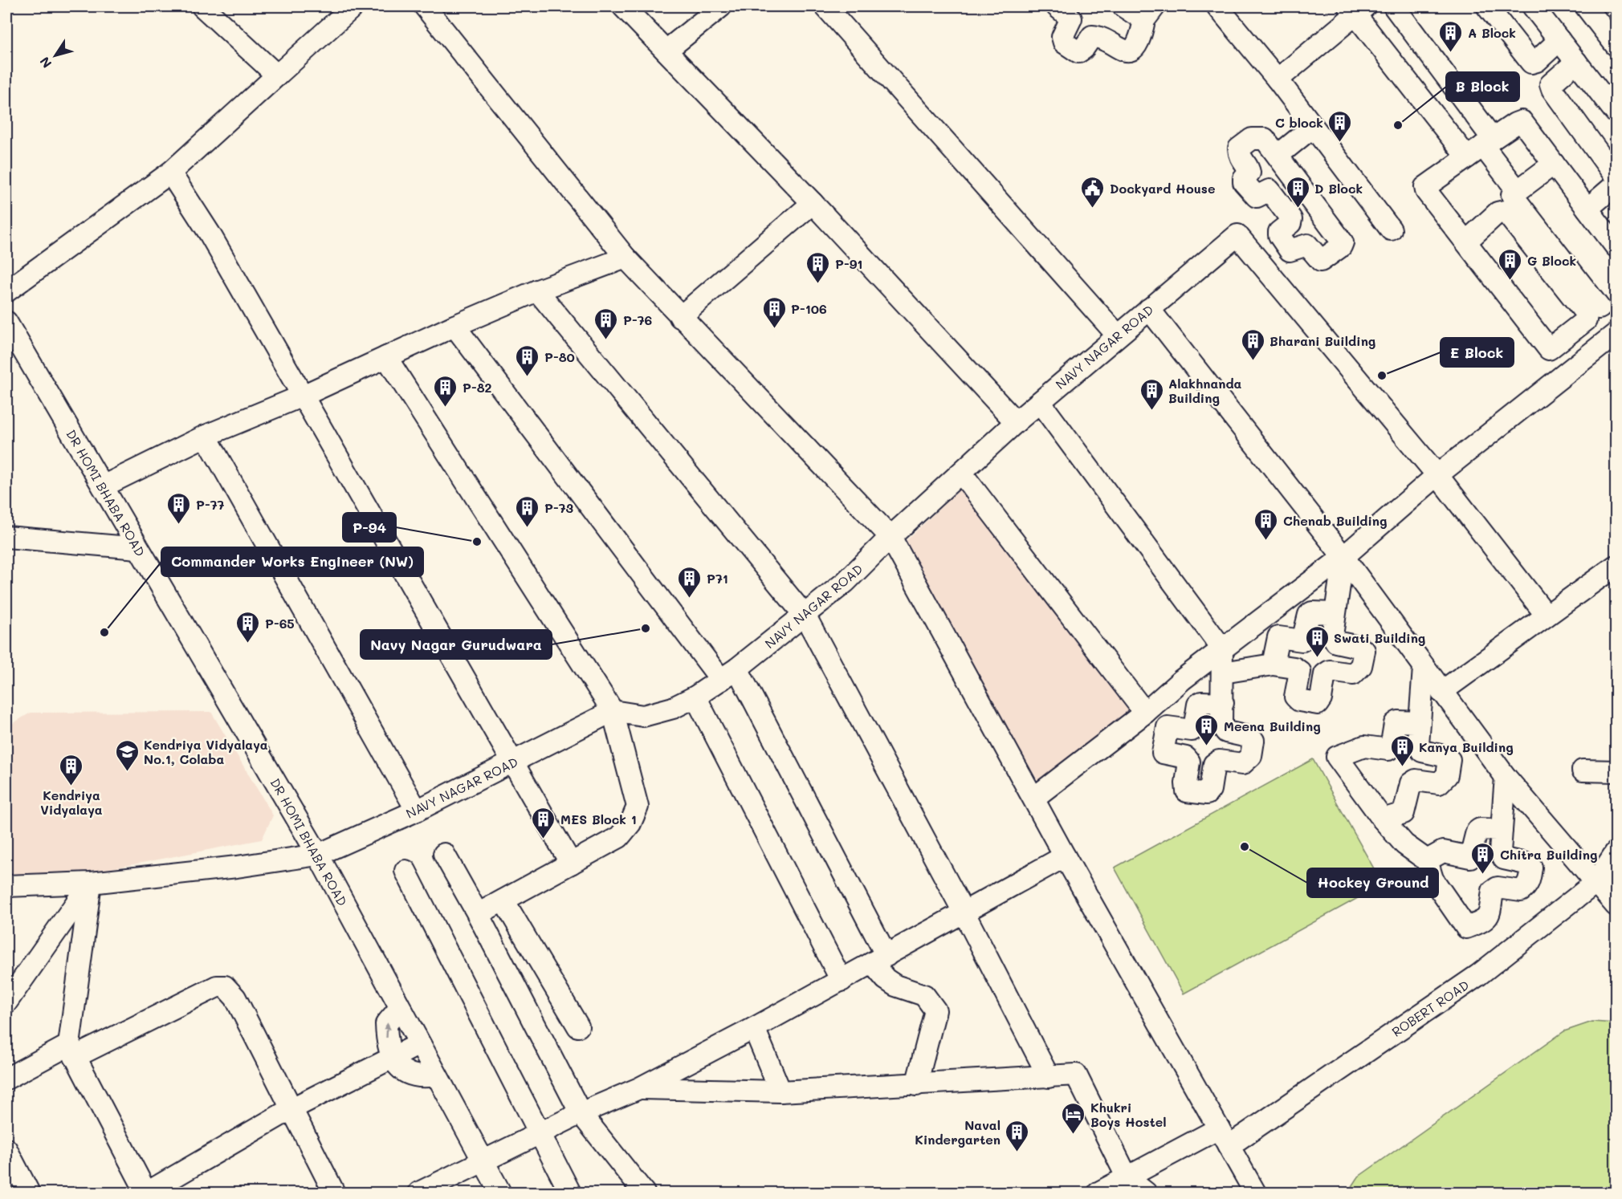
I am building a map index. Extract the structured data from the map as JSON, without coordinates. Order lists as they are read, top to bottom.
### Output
{
  "streets": {
    "street": ["NAVY NAGAR ROAD", "DR HOMI BHABA ROAD", "ROBERT ROAD"]
  },
  "crossings": [
    ["NAVY NAGAR ROAD", "DR HOMI BHABA ROAD"]
  ],
  "places": {
    "building": [
      "A Block",
      "C block",
      "D Block",
      "G Block",
      "P-91",
      "P-106",
      "P-76",
      "Bharani Building",
      "P-80",
      "P-82",
      "Alakhnanda Building",
      "P-77",
      "P-73",
      "Chenab Building",
      "P71",
      "P-65",
      "Swati Building",
      "Meena Building",
      "Kanya Building",
      "Kendriya Vidyalaya",
      "MES Block 1",
      "Chitra Building",
      "Naval Kindergarten"
    ],
    "other": [
      "B Block",
      "E Block",
      "P-94",
      "Navy Nagar Gurudwara",
      "Commander Works Engineer (NW)",
      "Hockey Ground"
    ],
    "public building": ["Dockyard House"],
    "school or university": ["Kendriya Vidyalaya No.1, Colaba"],
    "hotel": ["Khukri Boys Hostel"]
  },
  "north": "bottom left"
}
